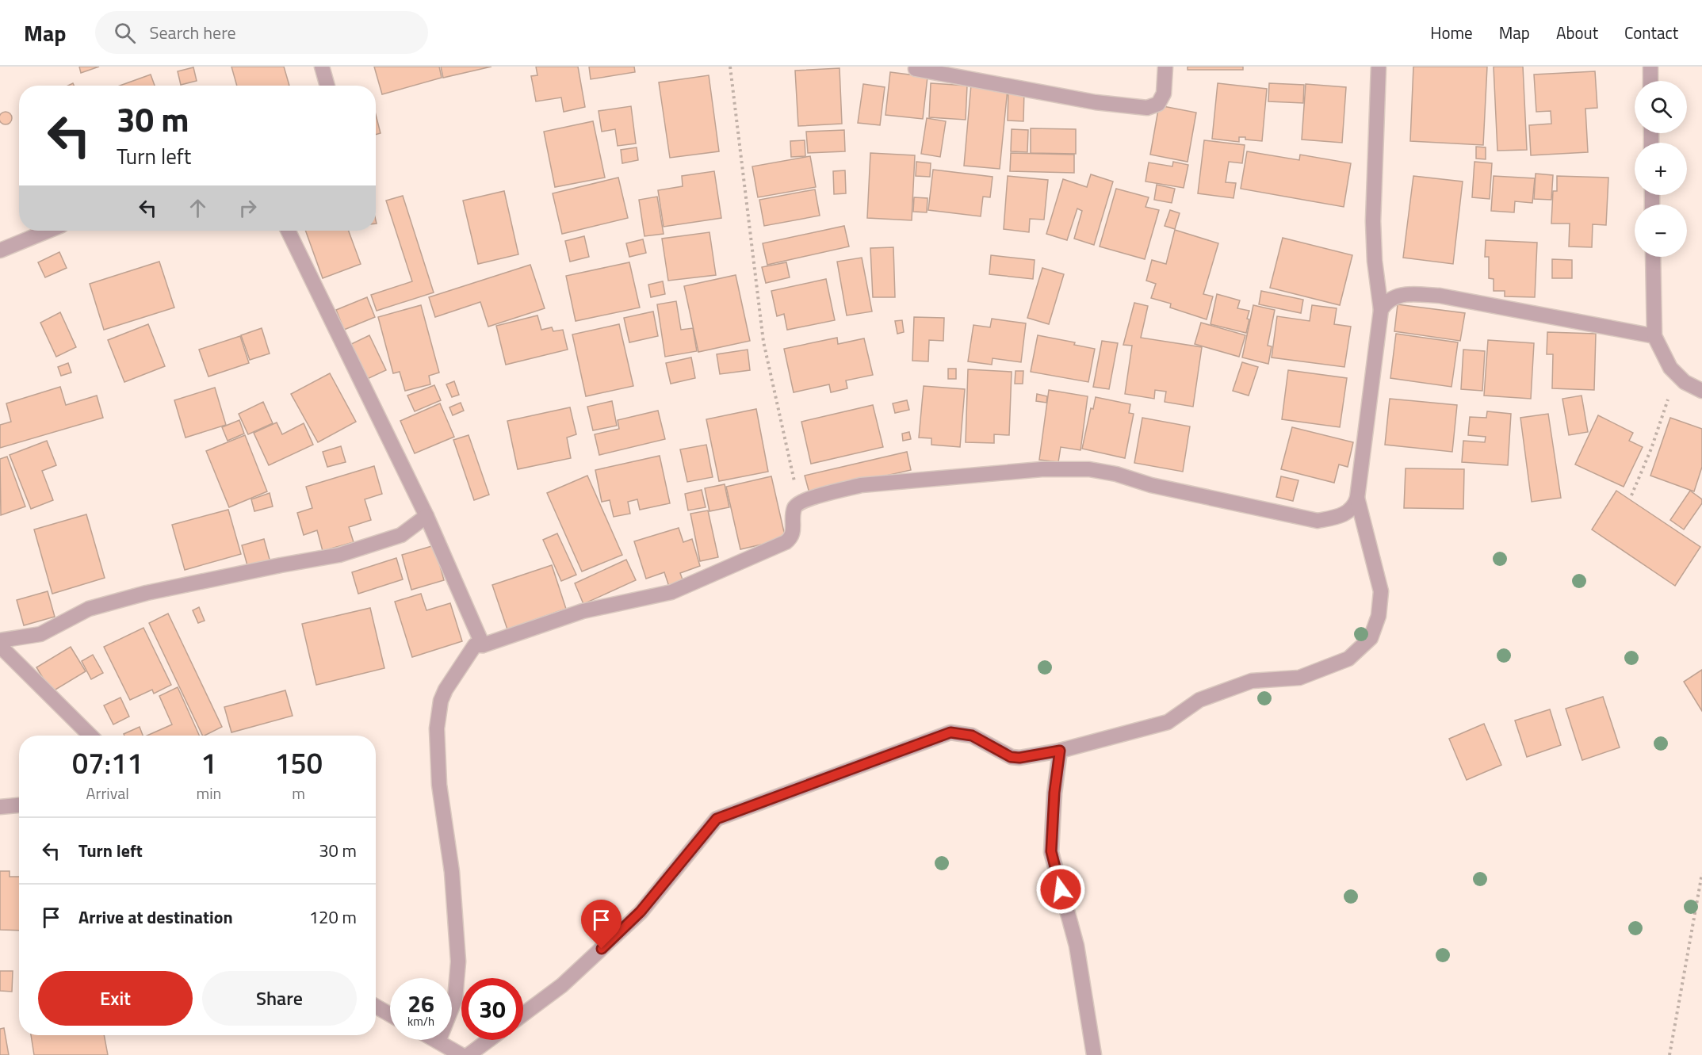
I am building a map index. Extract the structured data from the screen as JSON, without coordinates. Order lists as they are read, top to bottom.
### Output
{
  "page": {
    "header": "Map",
    "search": "Search here",
    "nav": [
      "Home",
      "Map",
      "About",
      "Contact"
    ],
    "map_buttons": ["+", "−"],
    "turn": ["30 m", "Turn left"],
    "eta": [
      "07:11",
      "Arrival",
      "1",
      "min",
      "150",
      "m"
    ],
    "list": [
      {
        "name": "Turn left",
        "value": "30 m"
      },
      {
        "name": "Arrive at destination",
        "value": "120 m"
      }
    ],
    "buttons": ["Exit", "Share"],
    "speed": "26 km/h",
    "limit": "30"
  }
}
